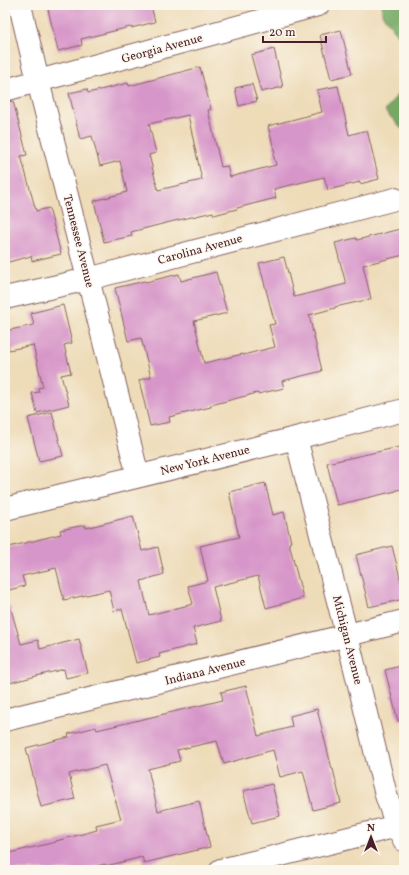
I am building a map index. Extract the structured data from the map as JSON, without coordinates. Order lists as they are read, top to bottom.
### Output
{
  "streets": {
    "street": [
      "Georgia Avenue",
      "Tennessee Avenue",
      "Carolina Avenue",
      "New York Avenue",
      "Michigan Avenue",
      "Indiana Avenue"
    ]
  },
  "crossings": [
    ["Georgia Avenue", "Tennessee Avenue"],
    ["Tennessee Avenue", "Carolina Avenue"],
    ["Tennessee Avenue", "New York Avenue"],
    ["New York Avenue", "Michigan Avenue"],
    ["Michigan Avenue", "Indiana Avenue"]
  ],
  "scale_bar": "20 m",
  "north": "top"
}
